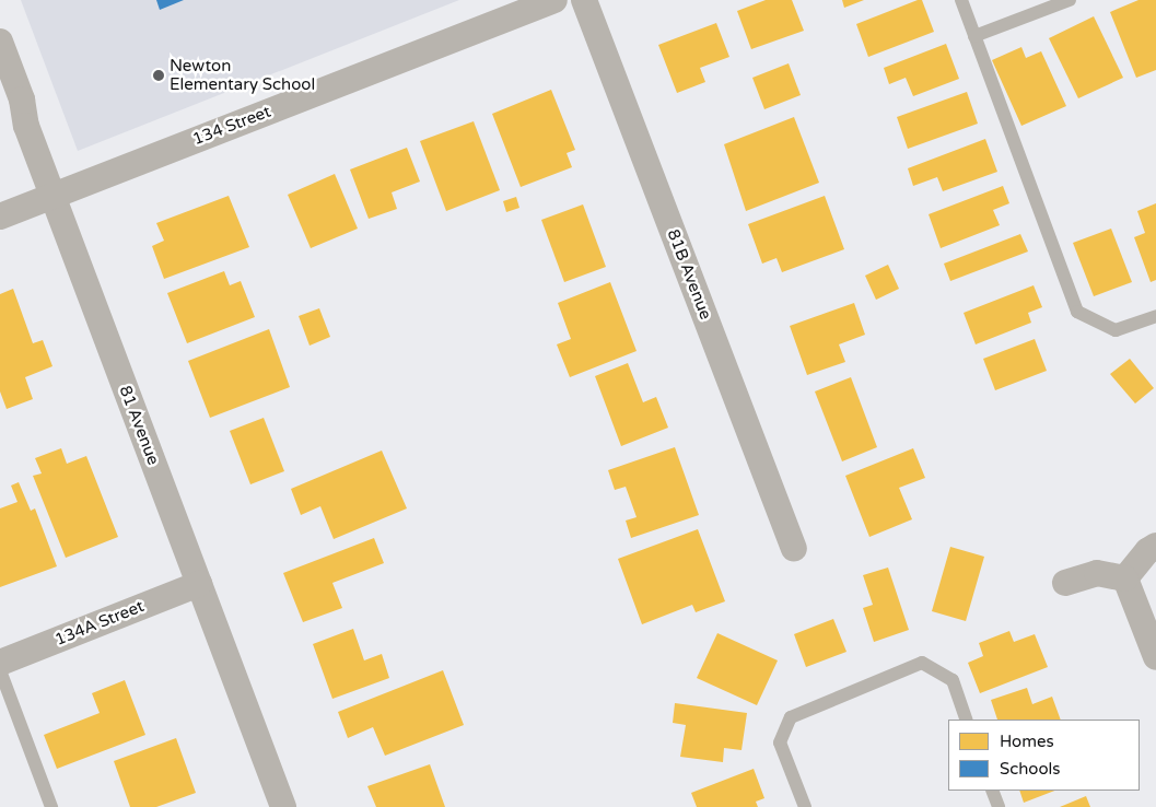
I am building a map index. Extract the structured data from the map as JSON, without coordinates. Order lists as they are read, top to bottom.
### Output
{
  "streets": {
    "street": [
      "134 Street",
      "81B Avenue",
      "81 Avenue",
      "134A Street"
    ]
  },
  "crossings": [
    ["134 Street", "81 Avenue"],
    ["81 Avenue", "134A Street"]
  ],
  "places": ["Newton Elementary School"],
  "legend": ["Homes", "Schools"]
}
